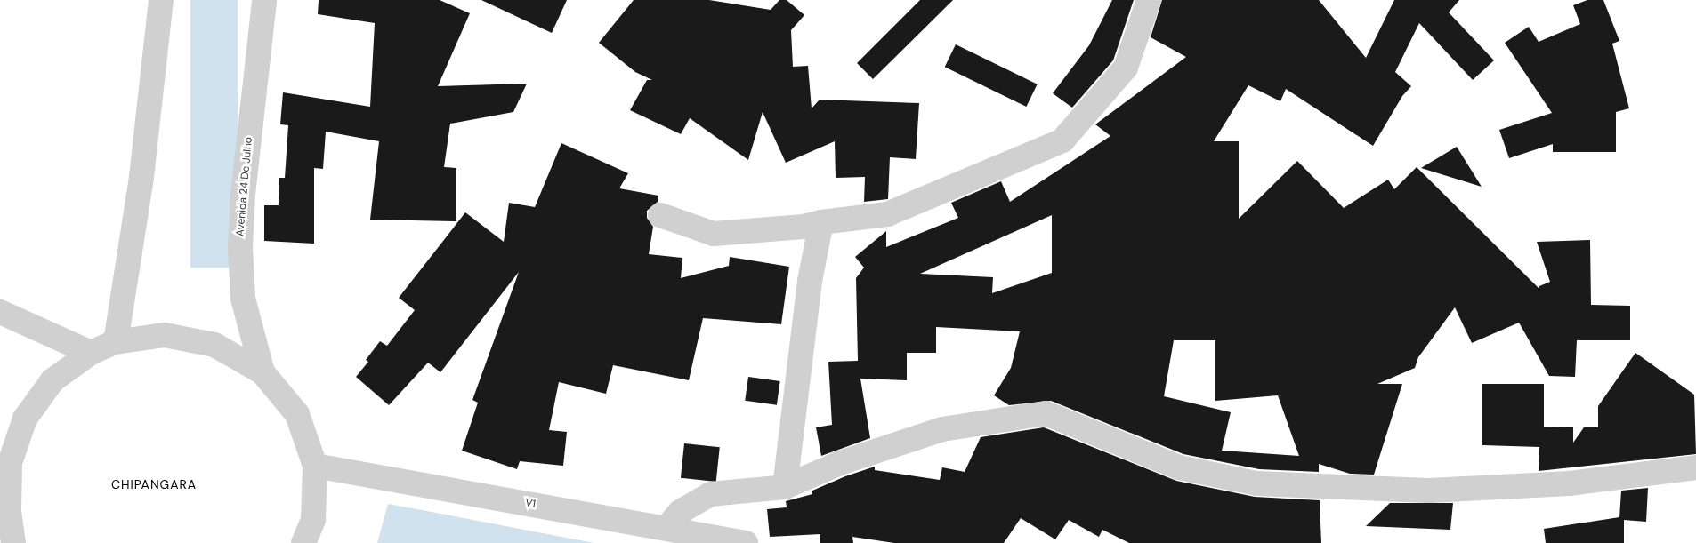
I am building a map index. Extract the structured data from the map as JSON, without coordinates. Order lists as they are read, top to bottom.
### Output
{
  "streets": {
    "street": ["Avenida 24 De Julho", "V1"]
  },
  "districts": ["CHIPANGARA"]
}
